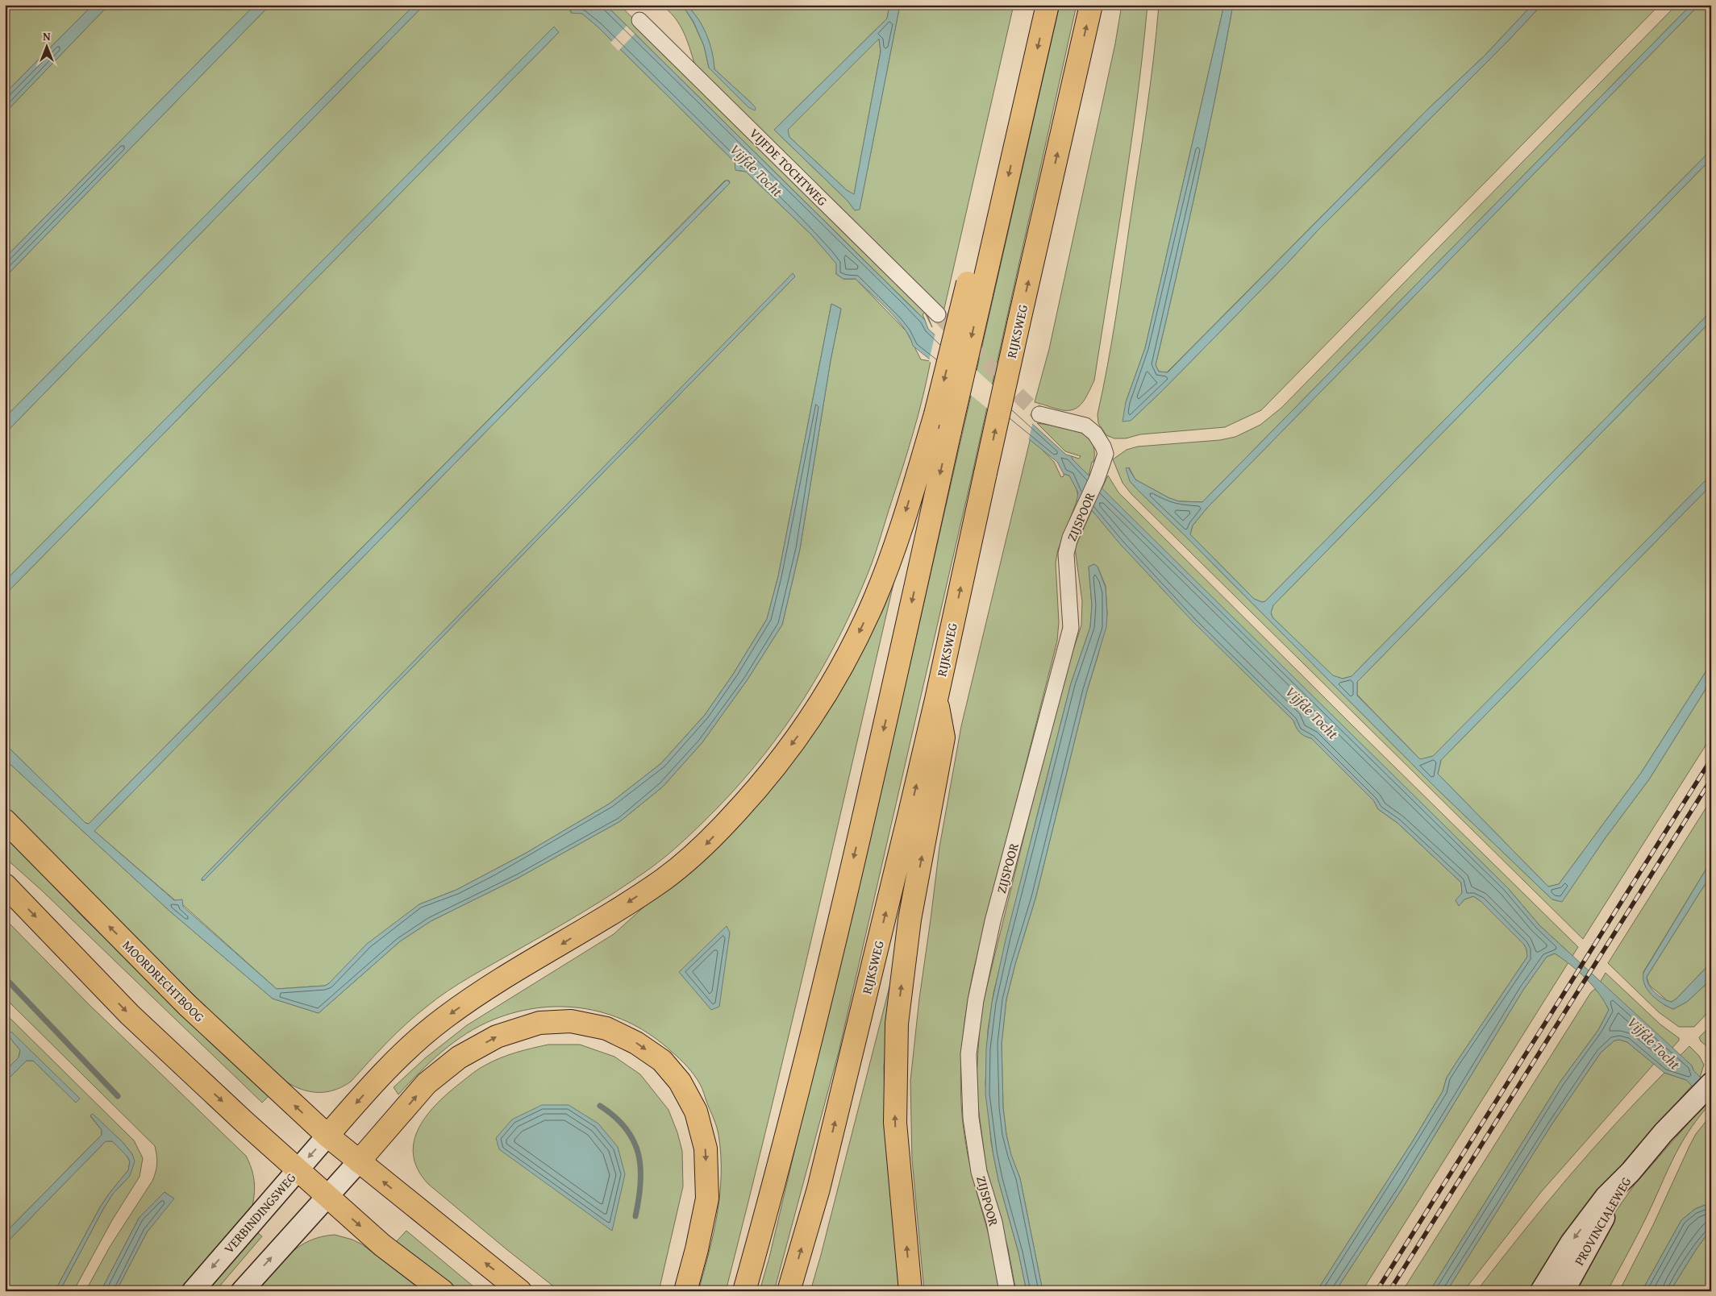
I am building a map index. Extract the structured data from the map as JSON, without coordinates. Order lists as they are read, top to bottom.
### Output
{
  "streets": {
    "main road": [
      "RIJKSWEG",
      "MOORDRECHTBOOG",
      "VERBINDINGSWEG",
      "PROVINCIALEWEG"
    ],
    "street": ["VIJFDE TOCHTWEG", "ZIJSPOOR"]
  },
  "crossings": [
    ["MOORDRECHTBOOG", "VERBINDINGSWEG"]
  ],
  "water": ["Vijfde Tocht"],
  "north": "top"
}
